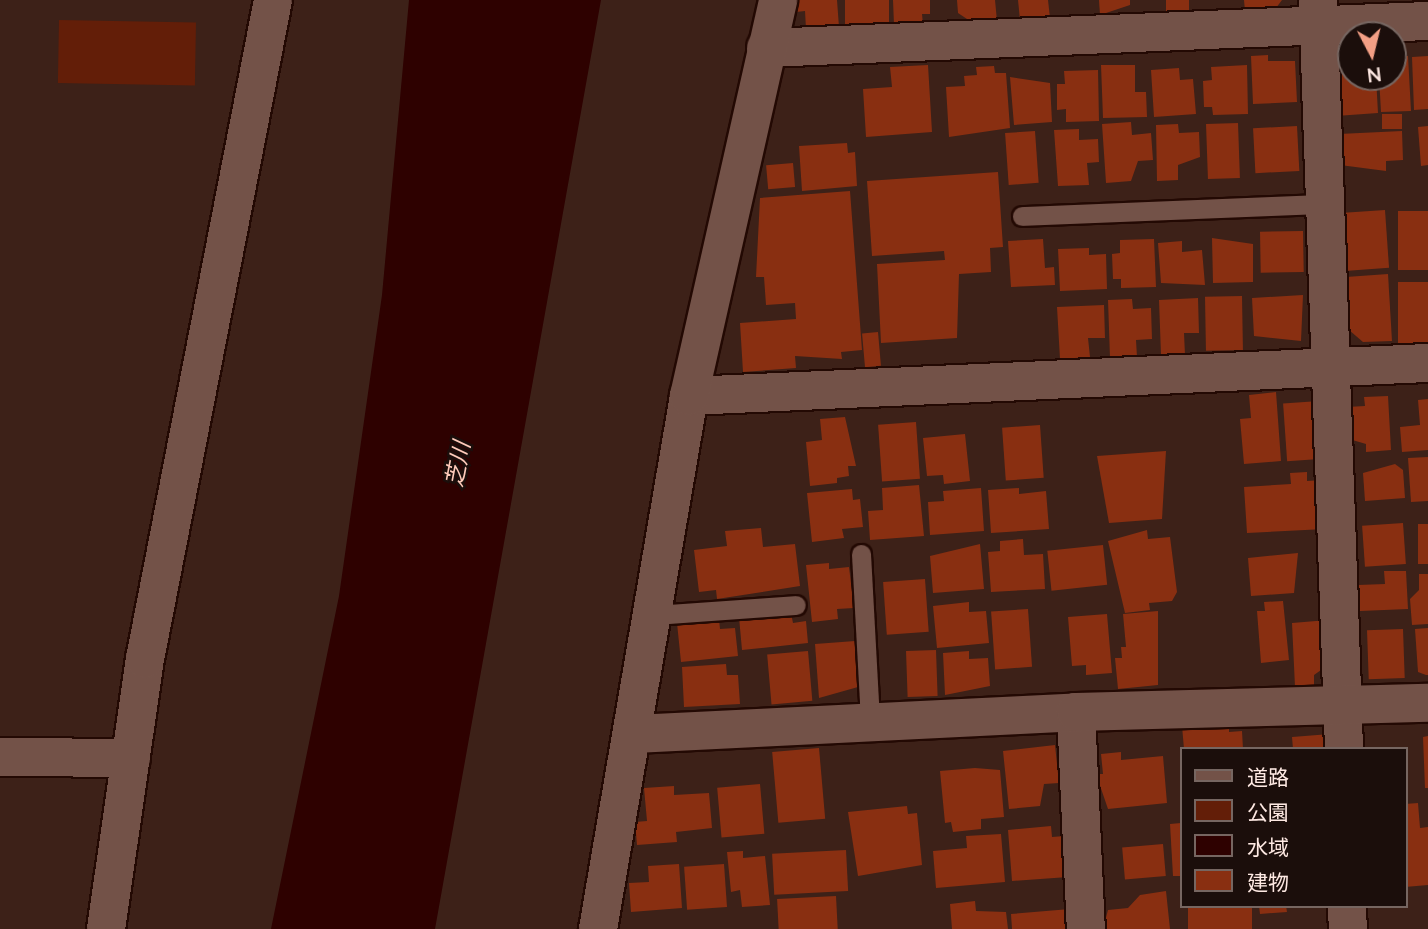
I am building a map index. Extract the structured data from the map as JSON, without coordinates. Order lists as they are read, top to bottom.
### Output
{
  "water": ["芝川"],
  "legend": [
    "道路",
    "公園",
    "水域",
    "建物"
  ],
  "north": "bottom"
}
